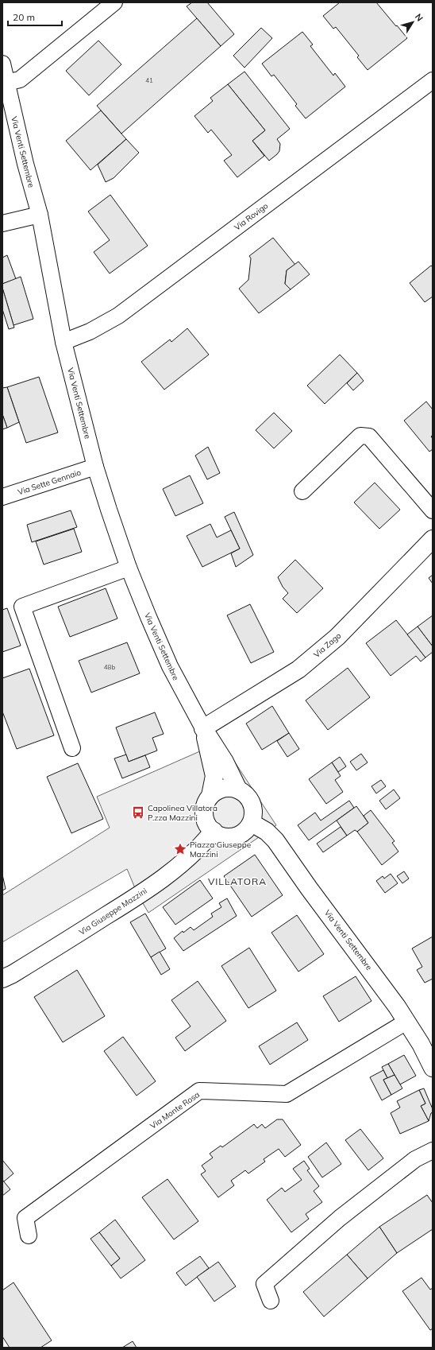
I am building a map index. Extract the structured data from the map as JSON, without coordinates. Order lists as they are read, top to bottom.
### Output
{
  "streets": {
    "street": [
      "Via Venti Settembre",
      "Via Rovigo",
      "Via Sette Gennaio",
      "Via Zago",
      "Via Giuseppe Mazzini",
      "Via Monte Rosa"
    ]
  },
  "crossings": [
    ["Via Venti Settembre", "Via Rovigo"],
    ["Via Venti Settembre", "Via Sette Gennaio"],
    ["Via Venti Settembre", "Via Zago"],
    ["Via Venti Settembre", "Via Giuseppe Mazzini"],
    ["Via Venti Settembre", "Via Monte Rosa"]
  ],
  "districts": ["VILLATORA"],
  "places": {
    "bus stop": ["Capolinea Villatora P.zza Mazzini"],
    "place": ["Piazza Giuseppe Mazzini"]
  },
  "house_numbers": ["41", "48b"],
  "scale_bar": "20 m",
  "north": "top right"
}
